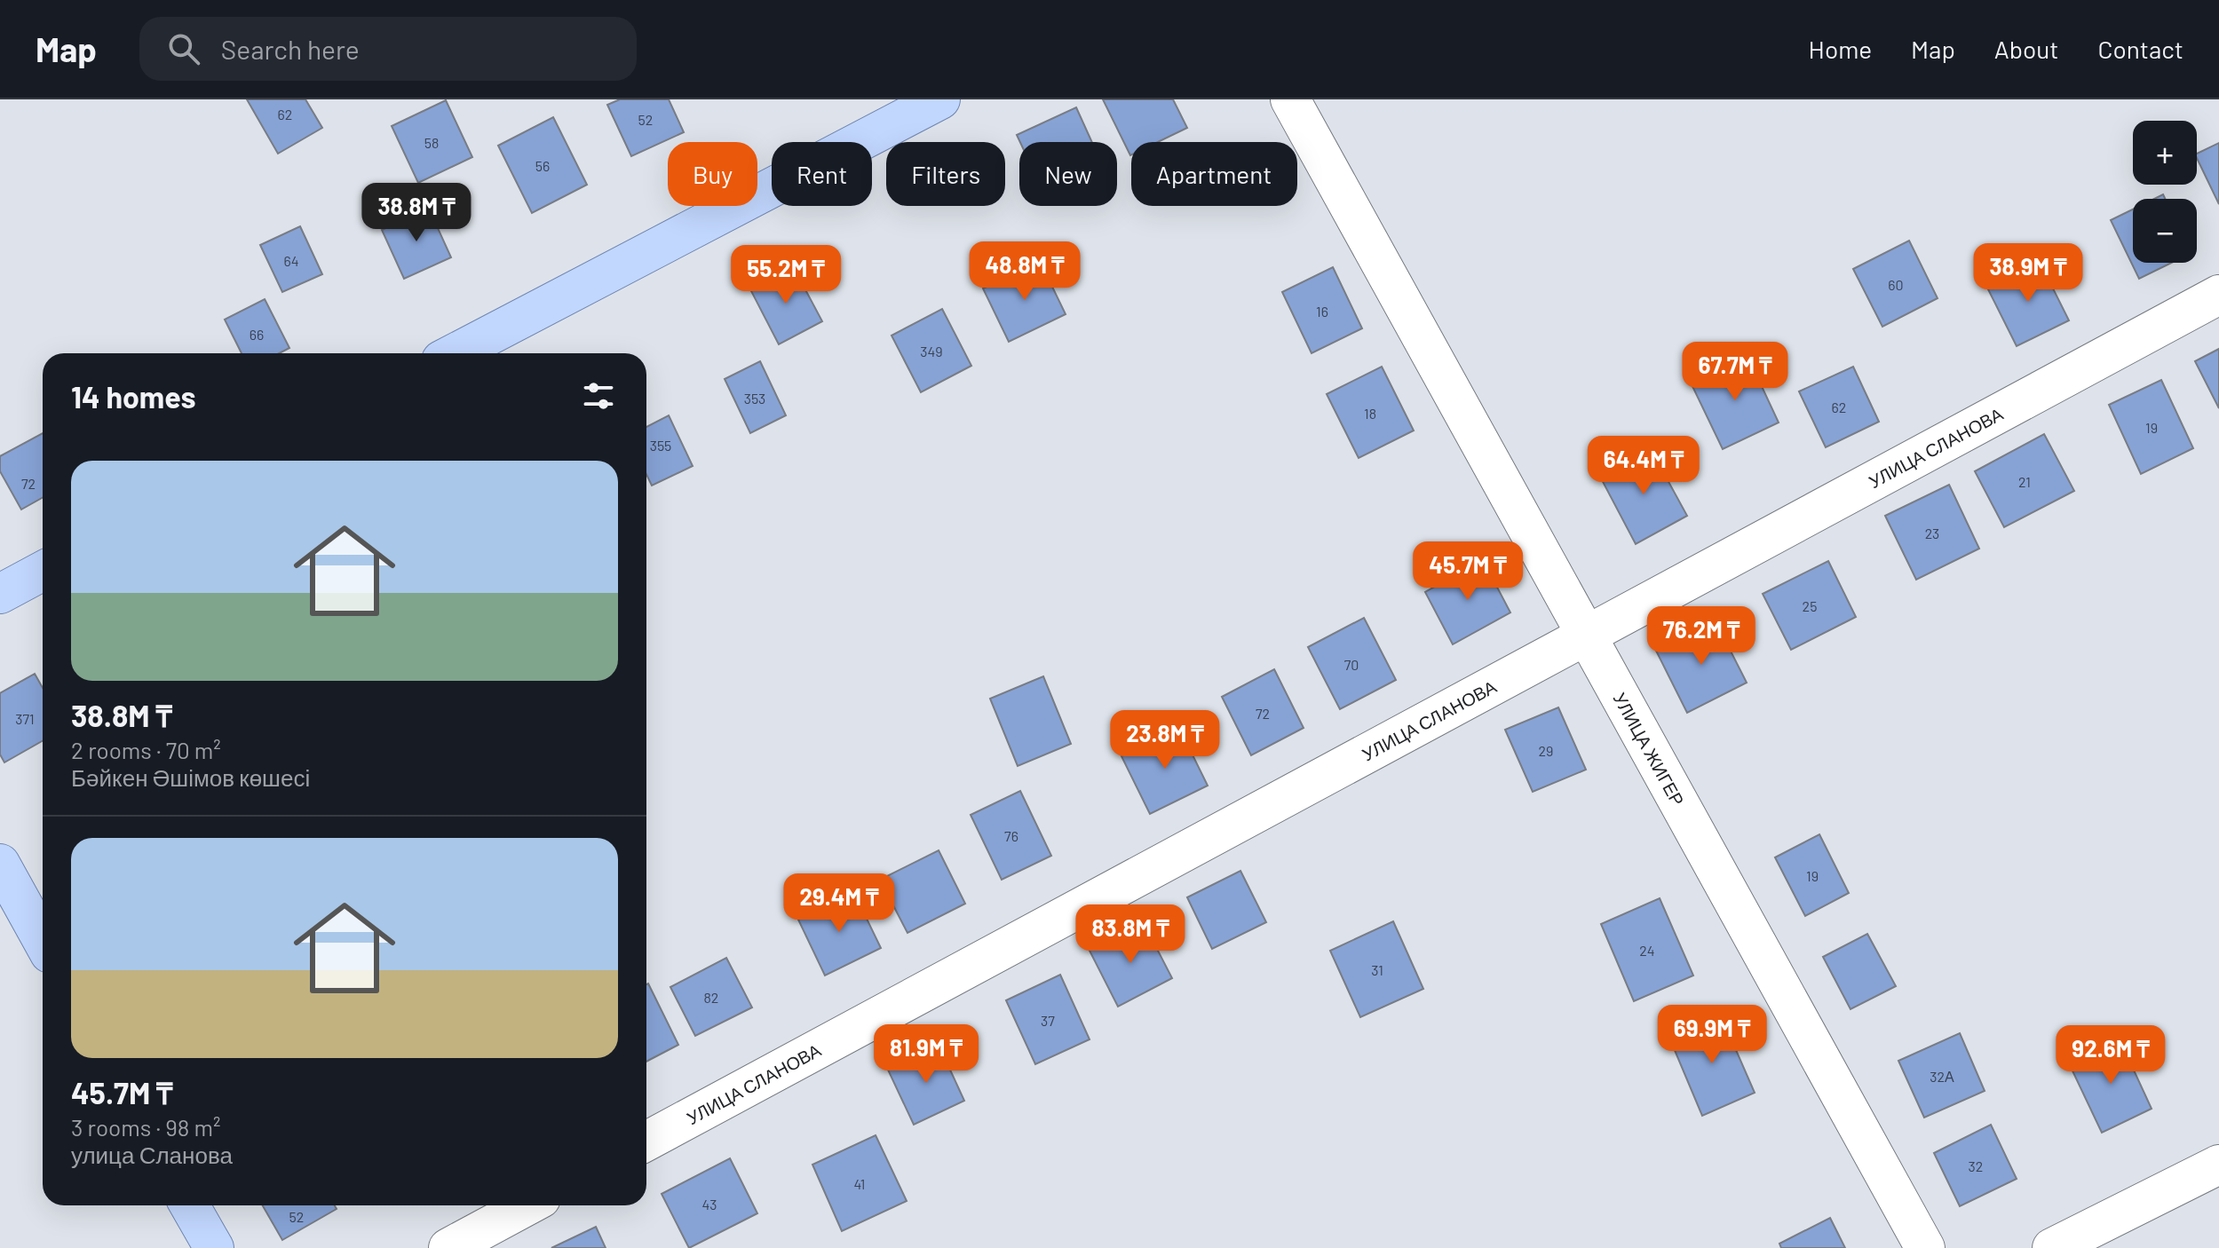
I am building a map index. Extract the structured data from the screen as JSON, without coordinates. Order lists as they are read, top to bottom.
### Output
{
  "streets": {
    "street": ["УЛИЦА СЛАНОВА", "УЛИЦА ЖИГЕР"]
  },
  "crossings": [
    ["УЛИЦА СЛАНОВА", "УЛИЦА ЖИГЕР"]
  ],
  "house_numbers": [
    "62",
    "52",
    "58",
    "56",
    "64",
    "60",
    "16",
    "66",
    "349",
    "353",
    "62",
    "18",
    "19",
    "355",
    "21",
    "72",
    "23",
    "25",
    "70",
    "72",
    "371",
    "29",
    "76",
    "19",
    "24",
    "31",
    "82",
    "37",
    "32А",
    "32",
    "41",
    "43",
    "52"
  ],
  "page": {
    "header": "Map",
    "search": "Search here",
    "nav": [
      "Home",
      "Map",
      "About",
      "Contact"
    ],
    "map_buttons": ["+", "−"],
    "chip": [
      "Buy",
      "Rent",
      "Filters",
      "New",
      "Apartment"
    ],
    "price": [
      "38.8M ₸",
      "48.8M ₸",
      "38.9M ₸",
      "55.2M ₸",
      "67.7M ₸",
      "64.4M ₸",
      "45.7M ₸",
      "76.2M ₸",
      "23.8M ₸",
      "29.4M ₸",
      "83.8M ₸",
      "69.9M ₸",
      "81.9M ₸",
      "92.6M ₸"
    ],
    "heading": "14 homes",
    "list": [
      {
        "name": "38.8M ₸",
        "note": "2 rooms · 70 m² · Бәйкен Әшімов көшесі"
      },
      {
        "name": "45.7M ₸",
        "note": "3 rooms · 98 m² · улица Сланова"
      }
    ]
  }
}
